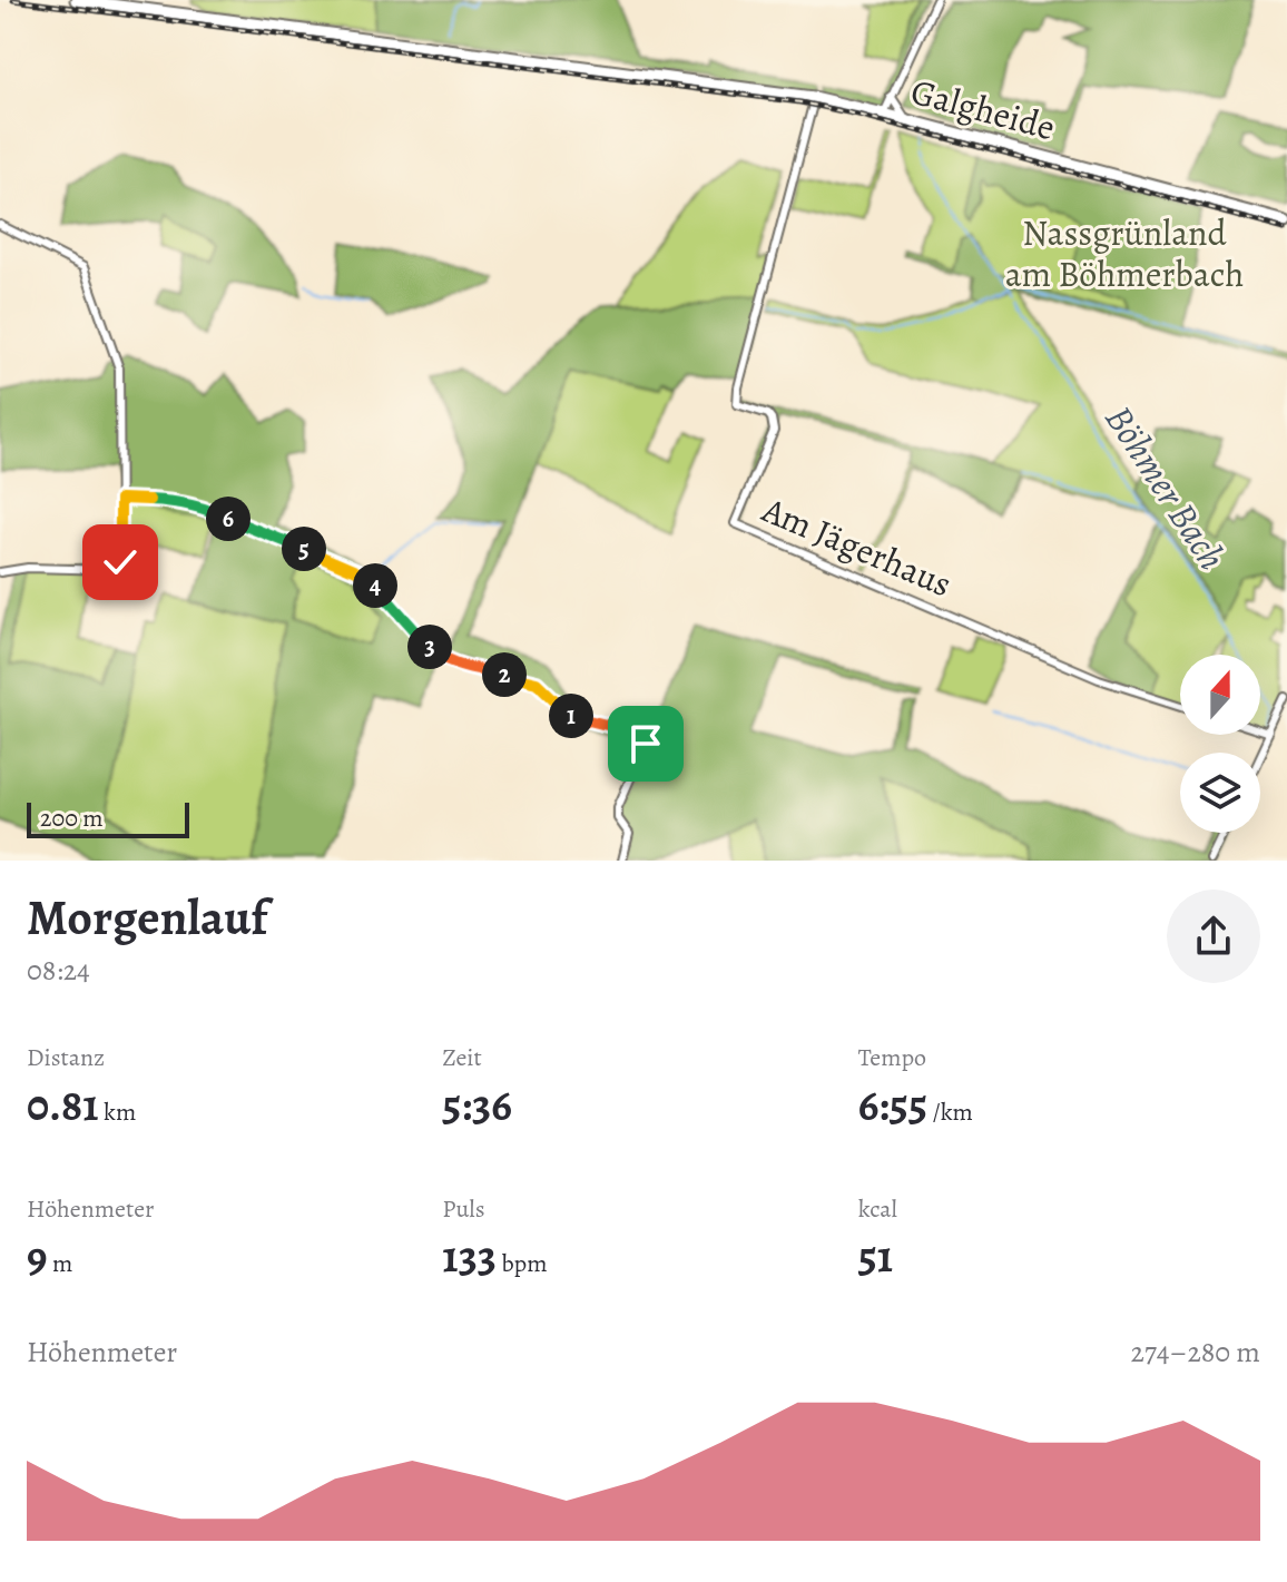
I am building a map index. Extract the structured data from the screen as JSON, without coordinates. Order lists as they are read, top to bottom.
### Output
{
  "streets": {
    "main road": ["Galgheide"],
    "street": ["Am Jägerhaus"]
  },
  "crossings": [
    ["Galgheide", "Am Jägerhaus"]
  ],
  "water": ["Böhmer Bach"],
  "parks": ["Nassgrünland am Böhmerbach"],
  "scale_bar": "200 m",
  "north": "top",
  "page": {
    "pins": [
      "6",
      "5",
      "4",
      "3",
      "2",
      "1"
    ],
    "scale": "200 m",
    "heading": ["Morgenlauf", "08:24"],
    "stats": [
      ["Distanz", "0.81 km"],
      ["Zeit", "5:36"],
      ["Tempo", "6:55 /km"],
      ["Höhenmeter", "9 m"],
      ["Puls", "133 bpm"],
      ["kcal", "51"]
    ],
    "chart": ["Höhenmeter", "274–280 m"]
  }
}
